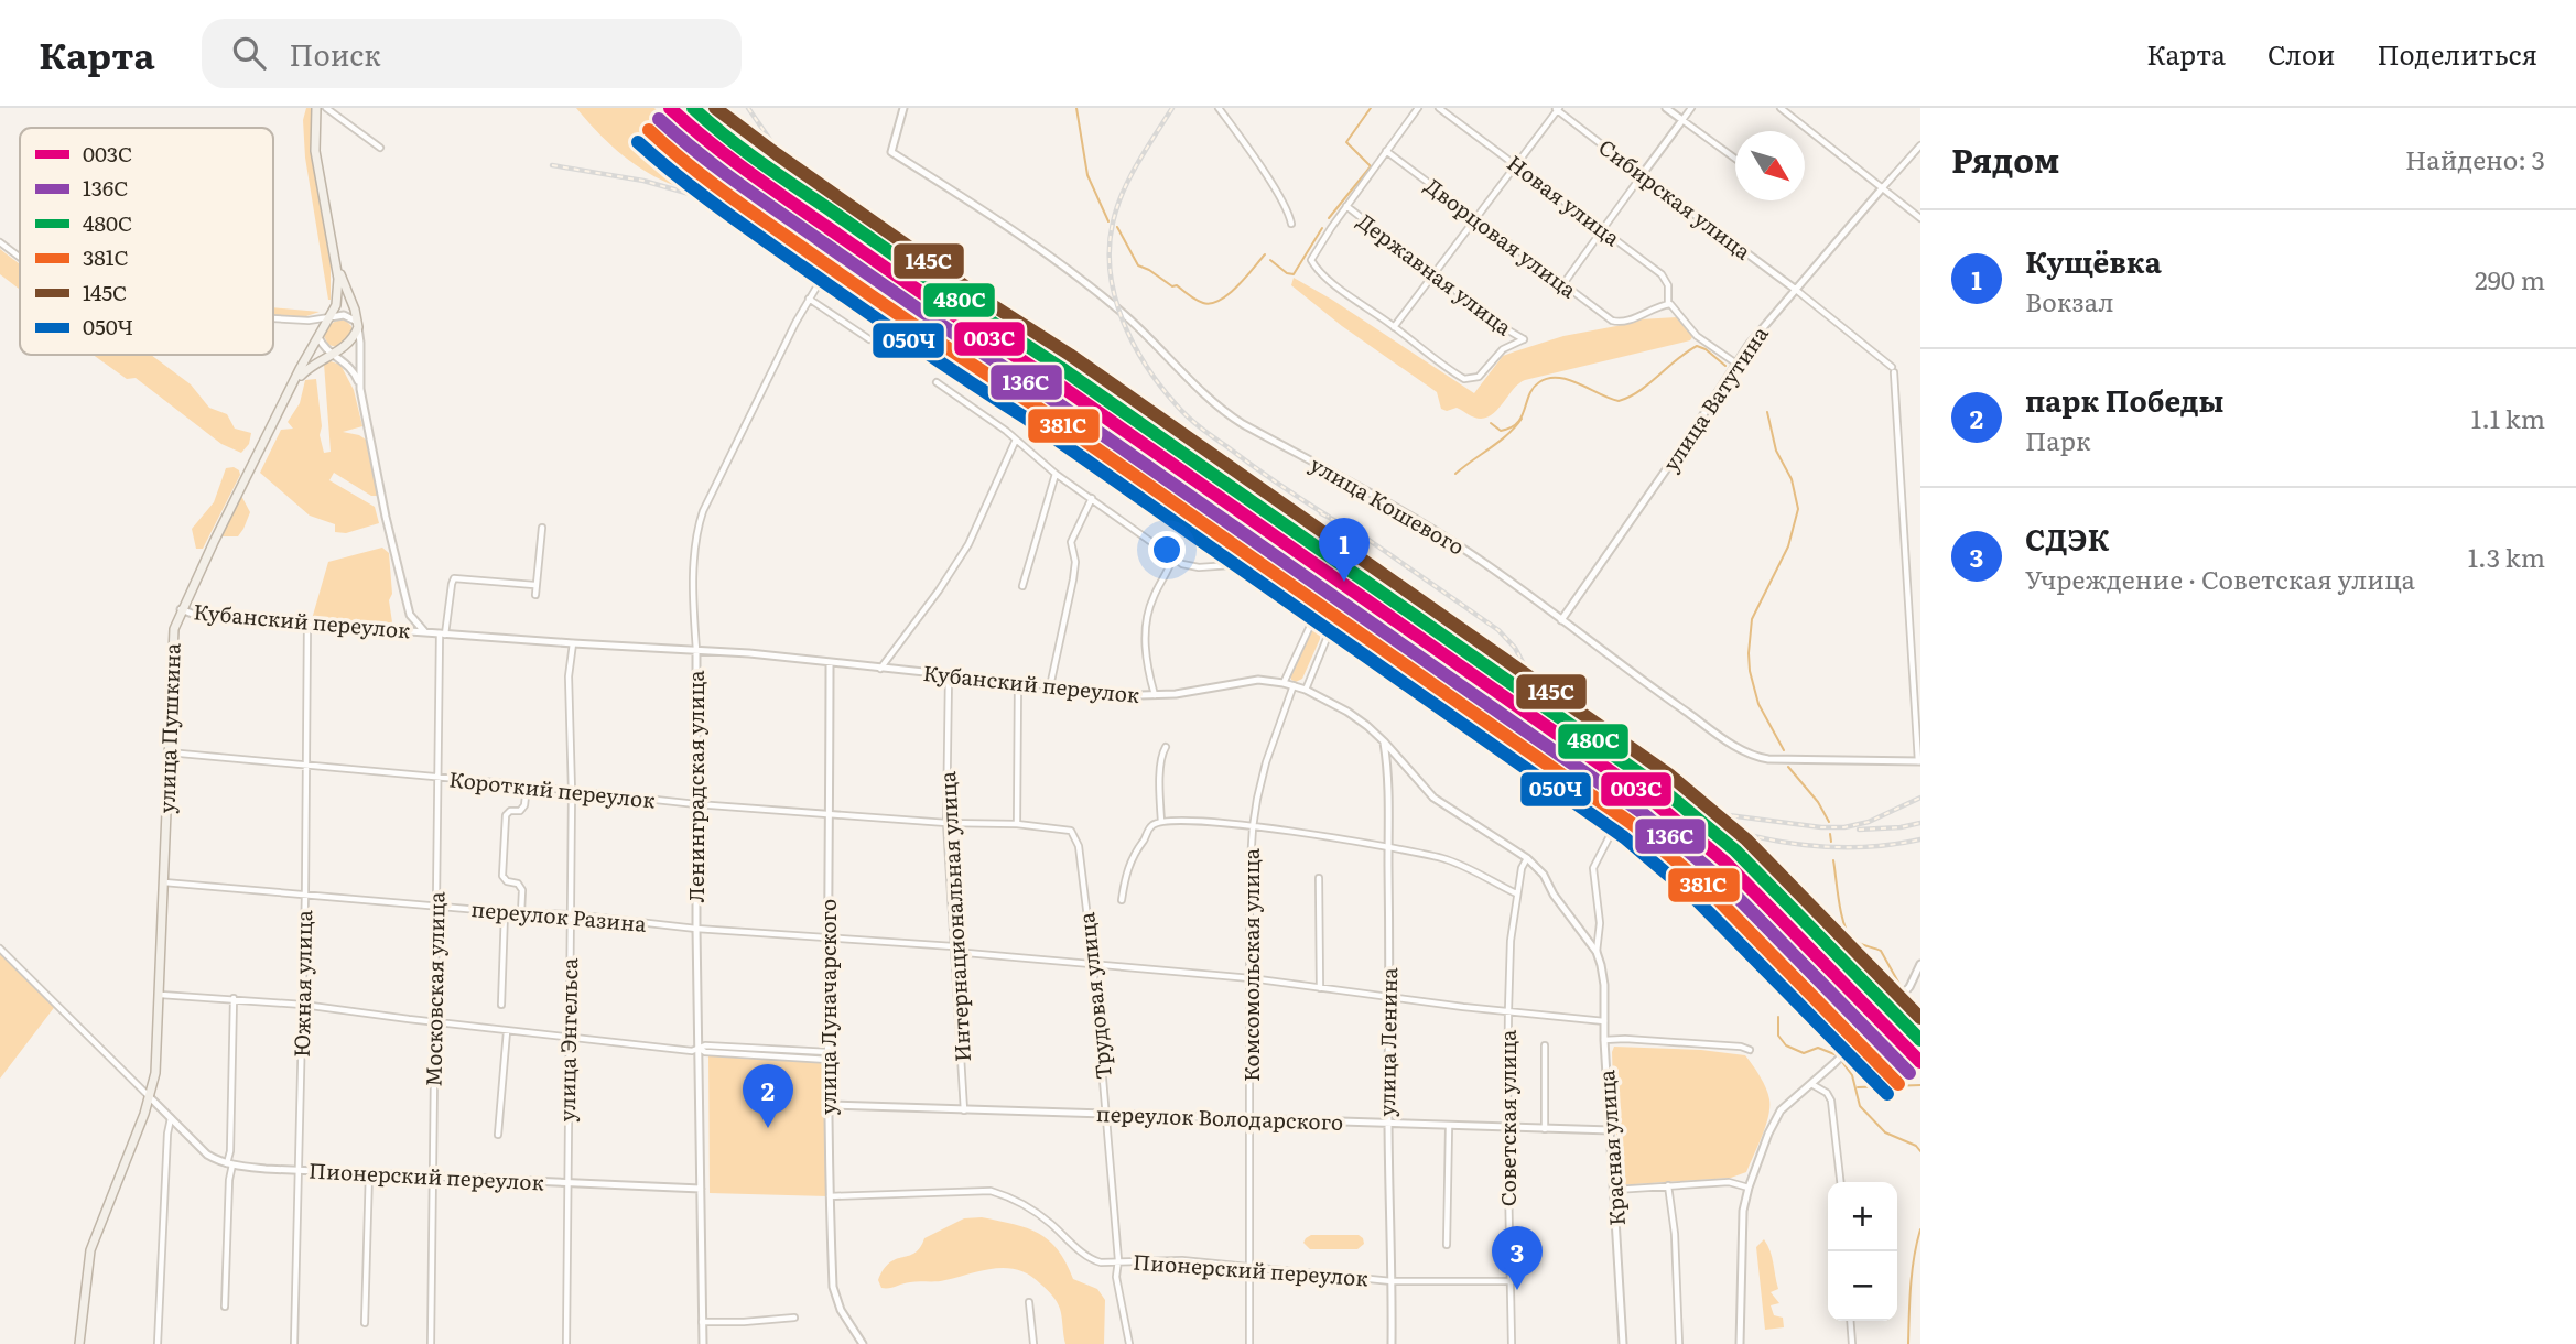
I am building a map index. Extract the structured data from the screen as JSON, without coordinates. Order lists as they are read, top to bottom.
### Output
{
  "streets": {
    "main road": ["Кубанский переулок", "улица Пушкина"],
    "street": [
      "Сибирская улица",
      "Новая улица",
      "Дворцовая улица",
      "Державная улица",
      "улица Ватутина",
      "улица Кошевого",
      "Ленинградская улица",
      "Короткий переулок",
      "переулок Разина",
      "Интернациональная улица",
      "Комсомольская улица",
      "Южная улица",
      "Московская улица",
      "Трудовая улица",
      "улица Луначарского",
      "улица Энгельса",
      "улица Ленина",
      "переулок Володарского",
      "Советская улица",
      "Красная улица",
      "Пионерский переулок"
    ]
  },
  "crossings": [
    ["Сибирская улица", "улица Ватутина"],
    ["Новая улица", "Дворцовая улица"],
    ["улица Ватутина", "улица Кошевого"],
    ["Кубанский переулок", "улица Пушкина"],
    ["Кубанский переулок", "Ленинградская улица"],
    ["Кубанский переулок", "Интернациональная улица"],
    ["Кубанский переулок", "Комсомольская улица"],
    ["Кубанский переулок", "Южная улица"],
    ["Кубанский переулок", "Московская улица"],
    ["Кубанский переулок", "улица Луначарского"],
    ["Кубанский переулок", "улица Энгельса"],
    ["Кубанский переулок", "улица Ленина"],
    ["Кубанский переулок", "Советская улица"],
    ["Кубанский переулок", "Красная улица"],
    ["улица Пушкина", "Короткий переулок"],
    ["улица Пушкина", "переулок Разина"],
    ["Ленинградская улица", "Короткий переулок"],
    ["Ленинградская улица", "переулок Разина"],
    ["Ленинградская улица", "Пионерский переулок"],
    ["Короткий переулок", "Интернациональная улица"],
    ["Короткий переулок", "Южная улица"],
    ["Короткий переулок", "Московская улица"],
    ["Короткий переулок", "Трудовая улица"],
    ["Короткий переулок", "улица Луначарского"],
    ["Короткий переулок", "улица Энгельса"],
    ["переулок Разина", "Интернациональная улица"],
    ["переулок Разина", "Комсомольская улица"],
    ["переулок Разина", "Южная улица"],
    ["переулок Разина", "Московская улица"],
    ["переулок Разина", "Трудовая улица"],
    ["переулок Разина", "улица Луначарского"],
    ["переулок Разина", "улица Энгельса"],
    ["переулок Разина", "улица Ленина"],
    ["переулок Разина", "Советская улица"],
    ["переулок Разина", "Красная улица"],
    ["Интернациональная улица", "переулок Володарского"],
    ["Комсомольская улица", "переулок Володарского"],
    ["Комсомольская улица", "Пионерский переулок"],
    ["Южная улица", "Пионерский переулок"],
    ["Московская улица", "Пионерский переулок"],
    ["Трудовая улица", "переулок Володарского"],
    ["Трудовая улица", "Пионерский переулок"],
    ["улица Луначарского", "переулок Володарского"],
    ["улица Луначарского", "Пионерский переулок"],
    ["улица Энгельса", "Пионерский переулок"],
    ["улица Ленина", "переулок Володарского"],
    ["улица Ленина", "Пионерский переулок"],
    ["переулок Володарского", "Советская улица"],
    ["переулок Володарского", "Красная улица"],
    ["Советская улица", "Пионерский переулок"]
  ],
  "lines": [
    "transit line 003С",
    "transit line 480С",
    "transit line 145С",
    "transit line 136С",
    "transit line 381С",
    "transit line 050Ч"
  ],
  "legend": [
    "003С",
    "136С",
    "480С",
    "381С",
    "145С",
    "050Ч"
  ],
  "north": "bottom right",
  "page": {
    "header": "Карта",
    "search": "Поиск",
    "nav": ["Карта", "Слои", "Поделиться"],
    "heading": ["Рядом", "Найдено: 3"],
    "list": [
      {
        "mark": "1",
        "name": "Кущёвка",
        "note": "Вокзал",
        "value": "290 m"
      },
      {
        "mark": "2",
        "name": "парк Победы",
        "note": "Парк",
        "value": "1.1 km"
      },
      {
        "mark": "3",
        "name": "СДЭК",
        "note": "Учреждение · Советская улица",
        "value": "1.3 km"
      }
    ],
    "pins": ["1", "2", "3"],
    "map_buttons": ["+", "−"]
  }
}
